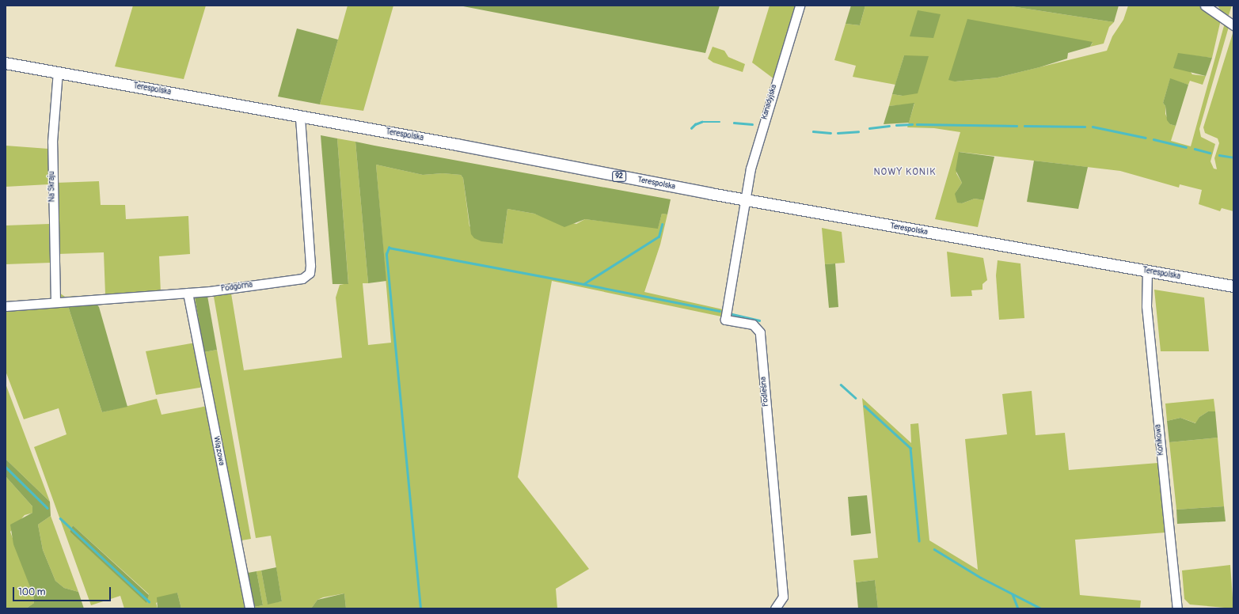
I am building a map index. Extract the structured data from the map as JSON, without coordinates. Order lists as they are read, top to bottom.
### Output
{
  "streets": {
    "main road": ["Terespolska", "92"],
    "street": [
      "Kanadyjska",
      "Na Skraju",
      "Podgórna",
      "Podleśna",
      "Konikowa",
      "Wiązowa"
    ]
  },
  "crossings": [
    ["Terespolska", "Kanadyjska"],
    ["Terespolska", "Na Skraju"],
    ["Terespolska", "Podgórna"],
    ["Terespolska", "Podleśna"],
    ["Terespolska", "Konikowa"],
    ["Kanadyjska", "Podleśna"],
    ["Na Skraju", "Podgórna"],
    ["Podgórna", "Wiązowa"]
  ],
  "districts": ["NOWY KONIK"],
  "scale_bar": "100 m"
}
